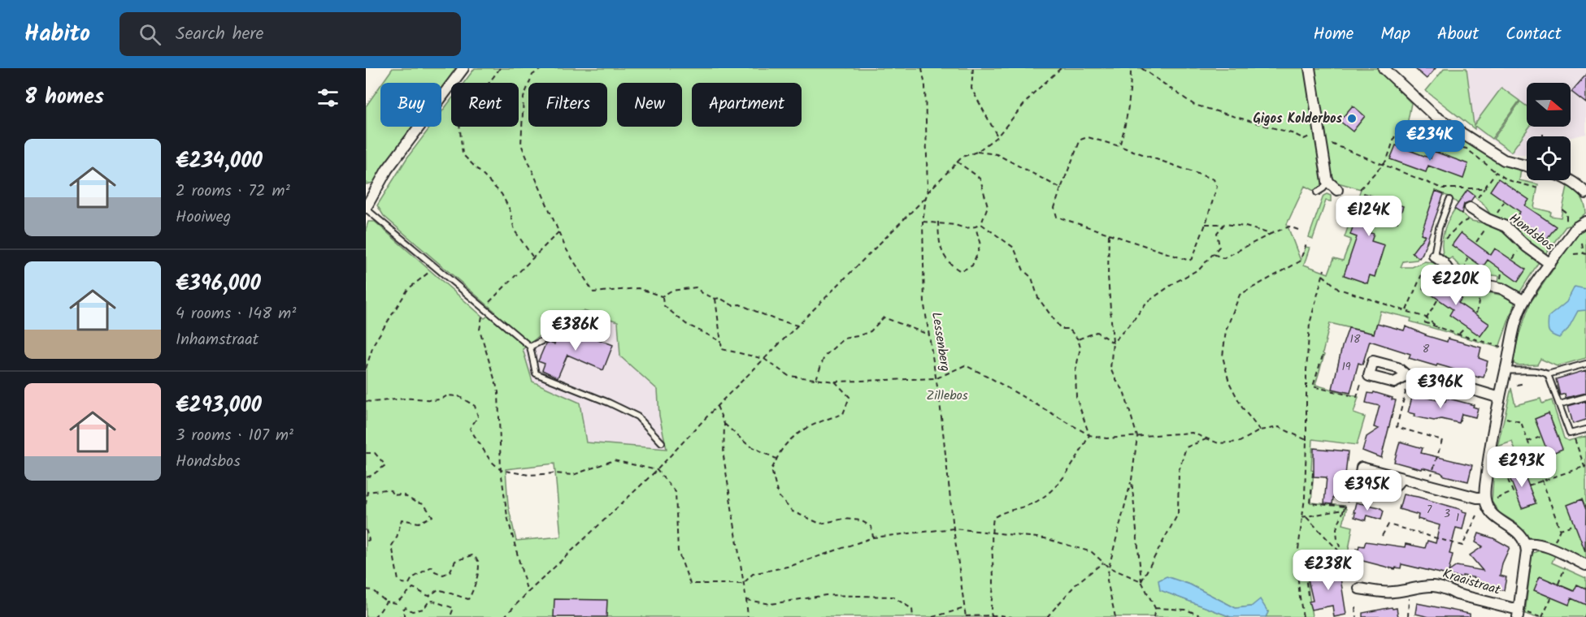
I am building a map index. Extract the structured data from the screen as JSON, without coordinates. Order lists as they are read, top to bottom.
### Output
{
  "streets": {
    "street": ["Hondsbos", "Kraaistraat"],
    "path": ["Lessenberg"]
  },
  "parks": ["Zillebos"],
  "places": ["Gigos Kolderbos"],
  "house_numbers": [
    "18",
    "8",
    "19",
    "7",
    "3",
    "1"
  ],
  "north": "right",
  "page": {
    "header": "Habito",
    "search": "Search here",
    "nav": [
      "Home",
      "Map",
      "About",
      "Contact"
    ],
    "heading": "8 homes",
    "chip": [
      "Buy",
      "Rent",
      "Filters",
      "New",
      "Apartment"
    ],
    "price": [
      "€234K",
      "€124K",
      "€220K",
      "€386K",
      "€396K",
      "€293K",
      "€395K",
      "€238K"
    ],
    "list": [
      {
        "name": "€234,000",
        "note": "2 rooms · 72 m² · Hooiweg"
      },
      {
        "name": "€396,000",
        "note": "4 rooms · 148 m² · Inhamstraat"
      },
      {
        "name": "€293,000",
        "note": "3 rooms · 107 m² · Hondsbos"
      }
    ]
  }
}
